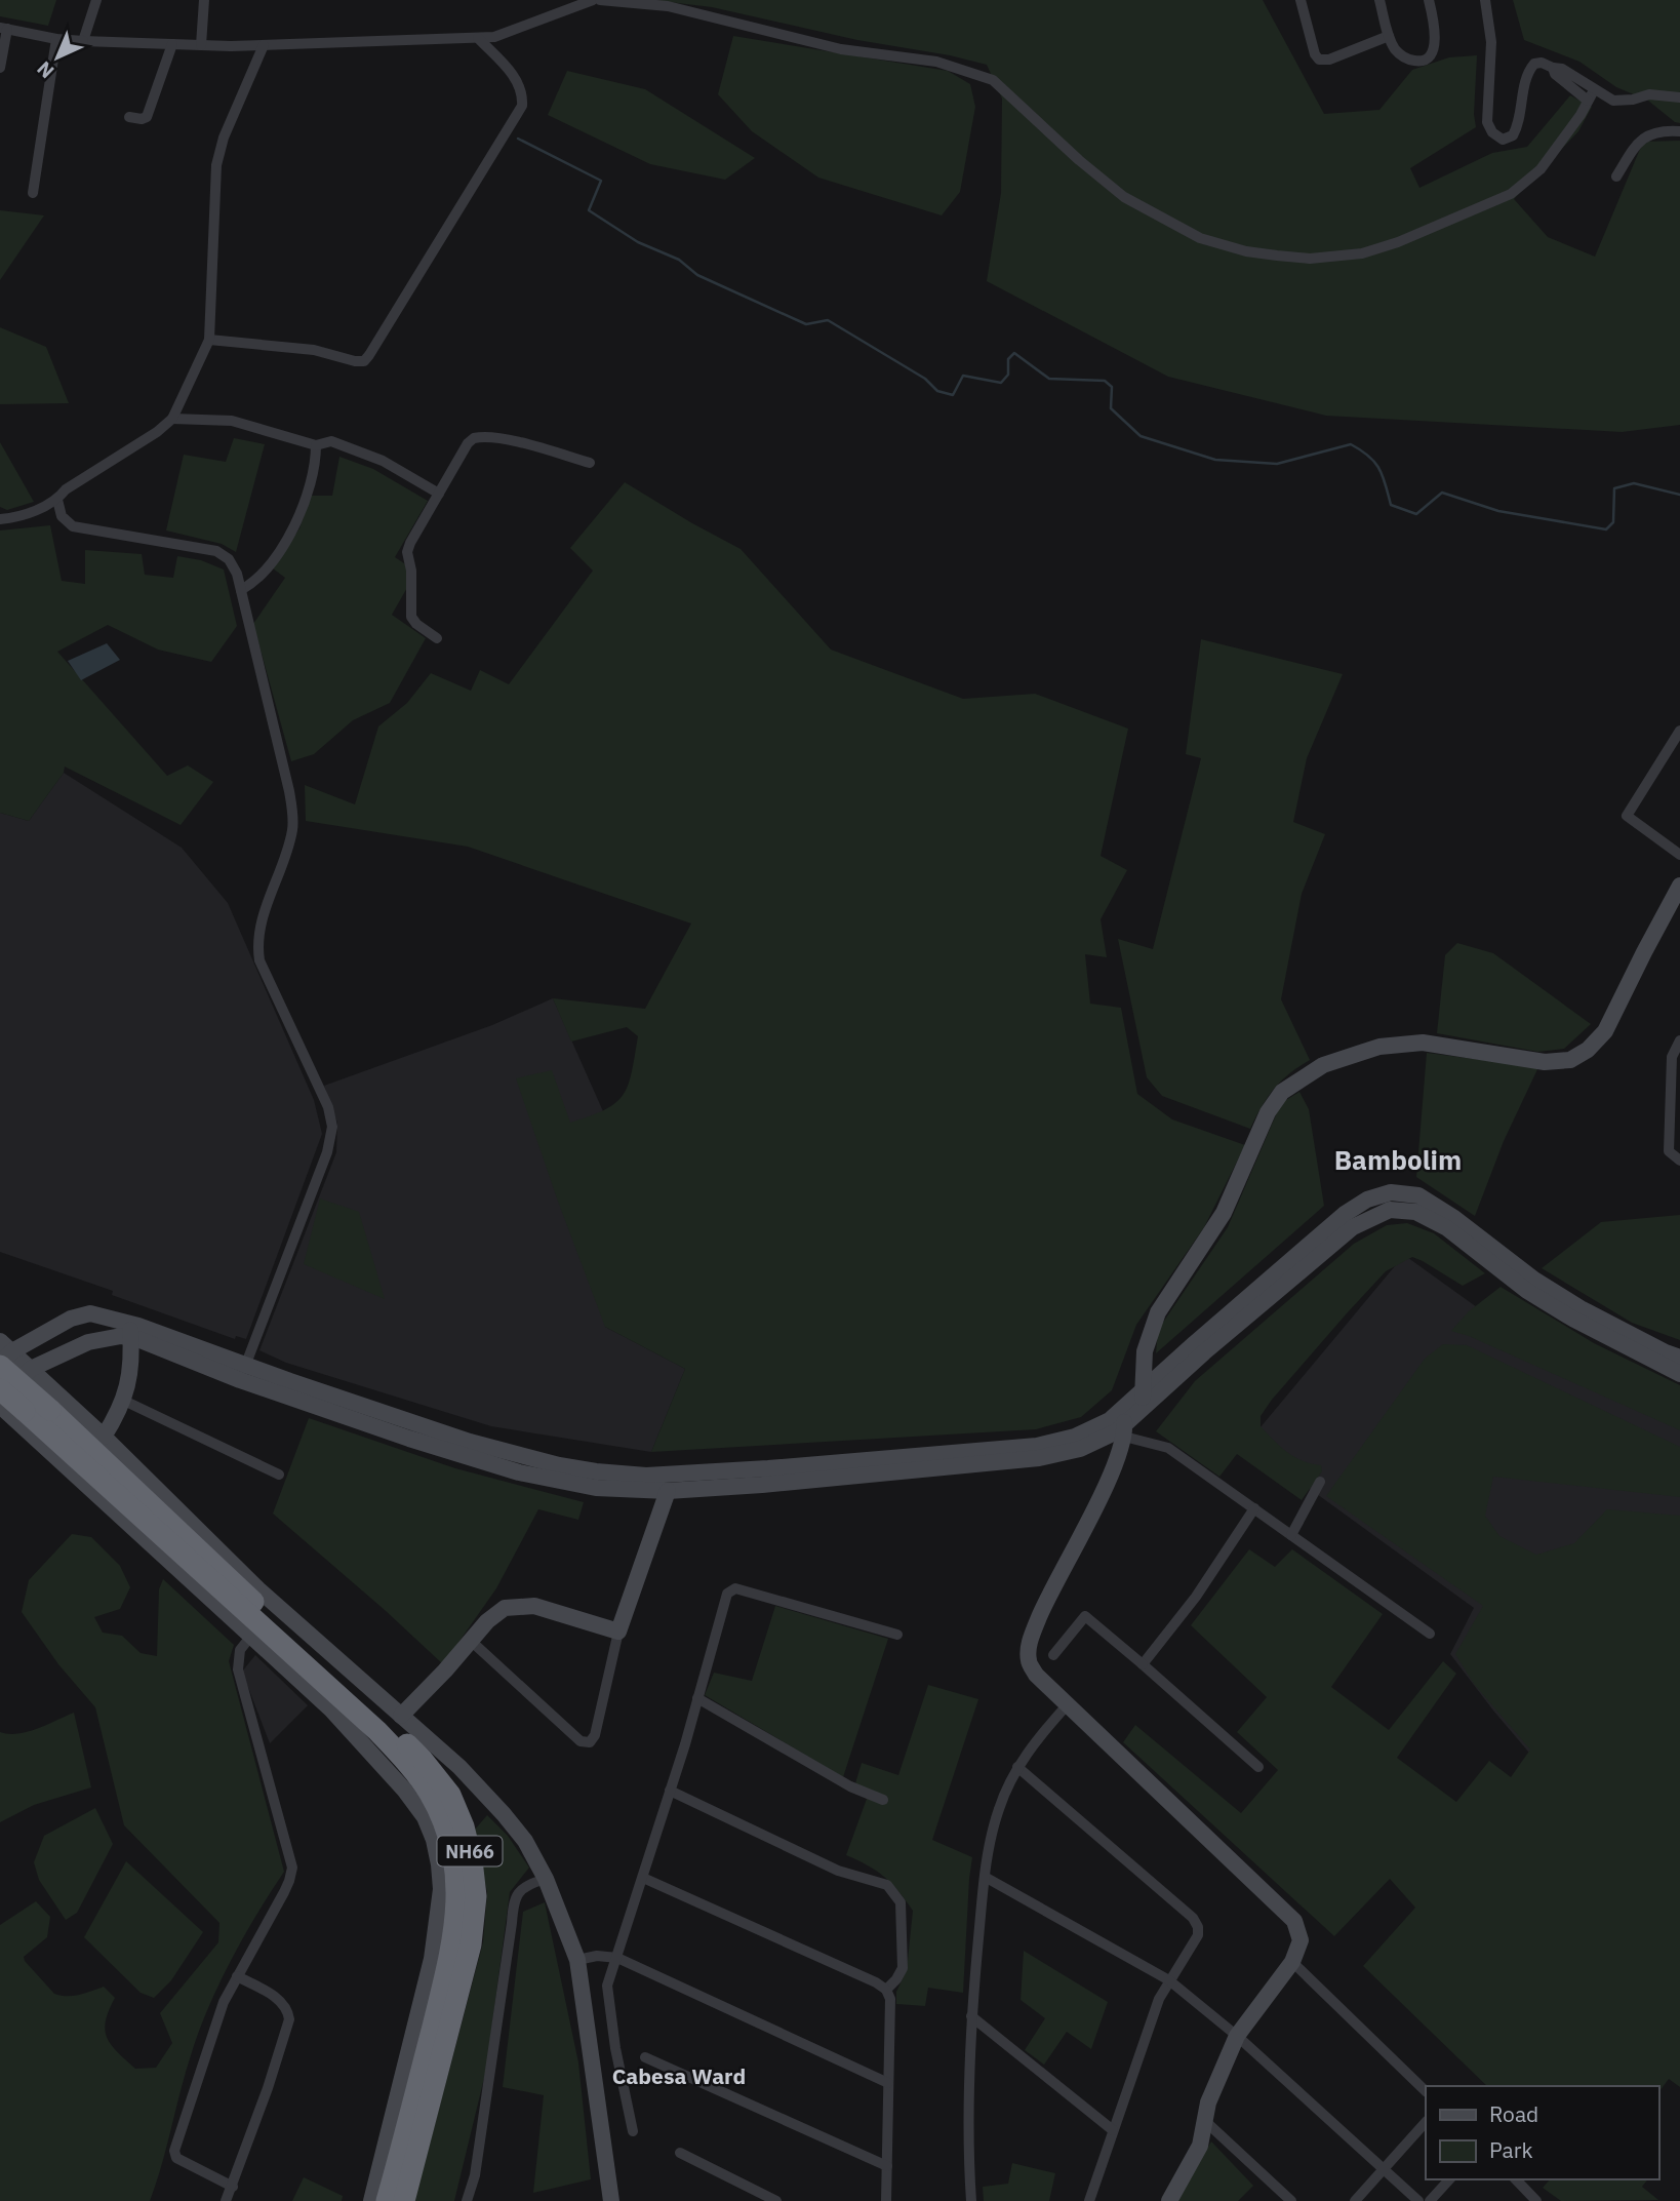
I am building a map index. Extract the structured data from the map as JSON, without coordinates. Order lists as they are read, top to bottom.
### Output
{
  "streets": {
    "highway": ["NH66"]
  },
  "districts": ["Bambolim", "Cabesa Ward"],
  "legend": ["Road", "Park"],
  "north": "bottom left"
}
